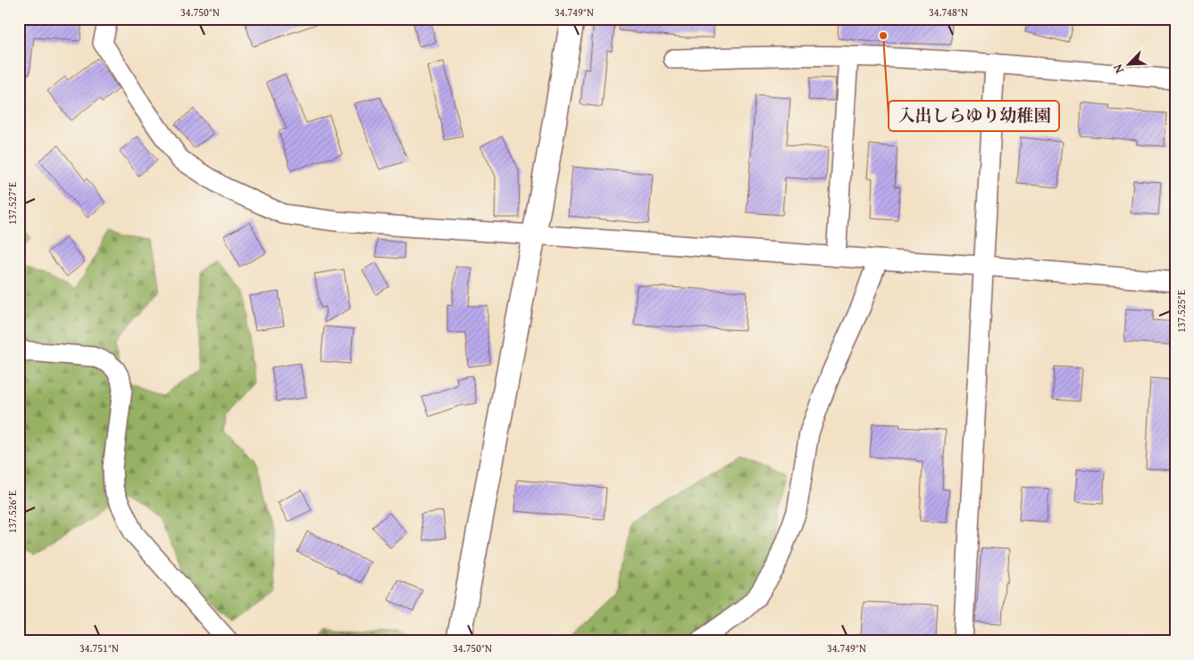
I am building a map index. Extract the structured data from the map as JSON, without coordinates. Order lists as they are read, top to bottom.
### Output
{
  "places": ["入出しらゆり幼稚園"],
  "north": "bottom left",
  "coordinates": [
    "34.750°N",
    "34.749°N",
    "34.748°N",
    "137.527°E",
    "137.525°E",
    "137.526°E",
    "34.751°N"
  ]
}
